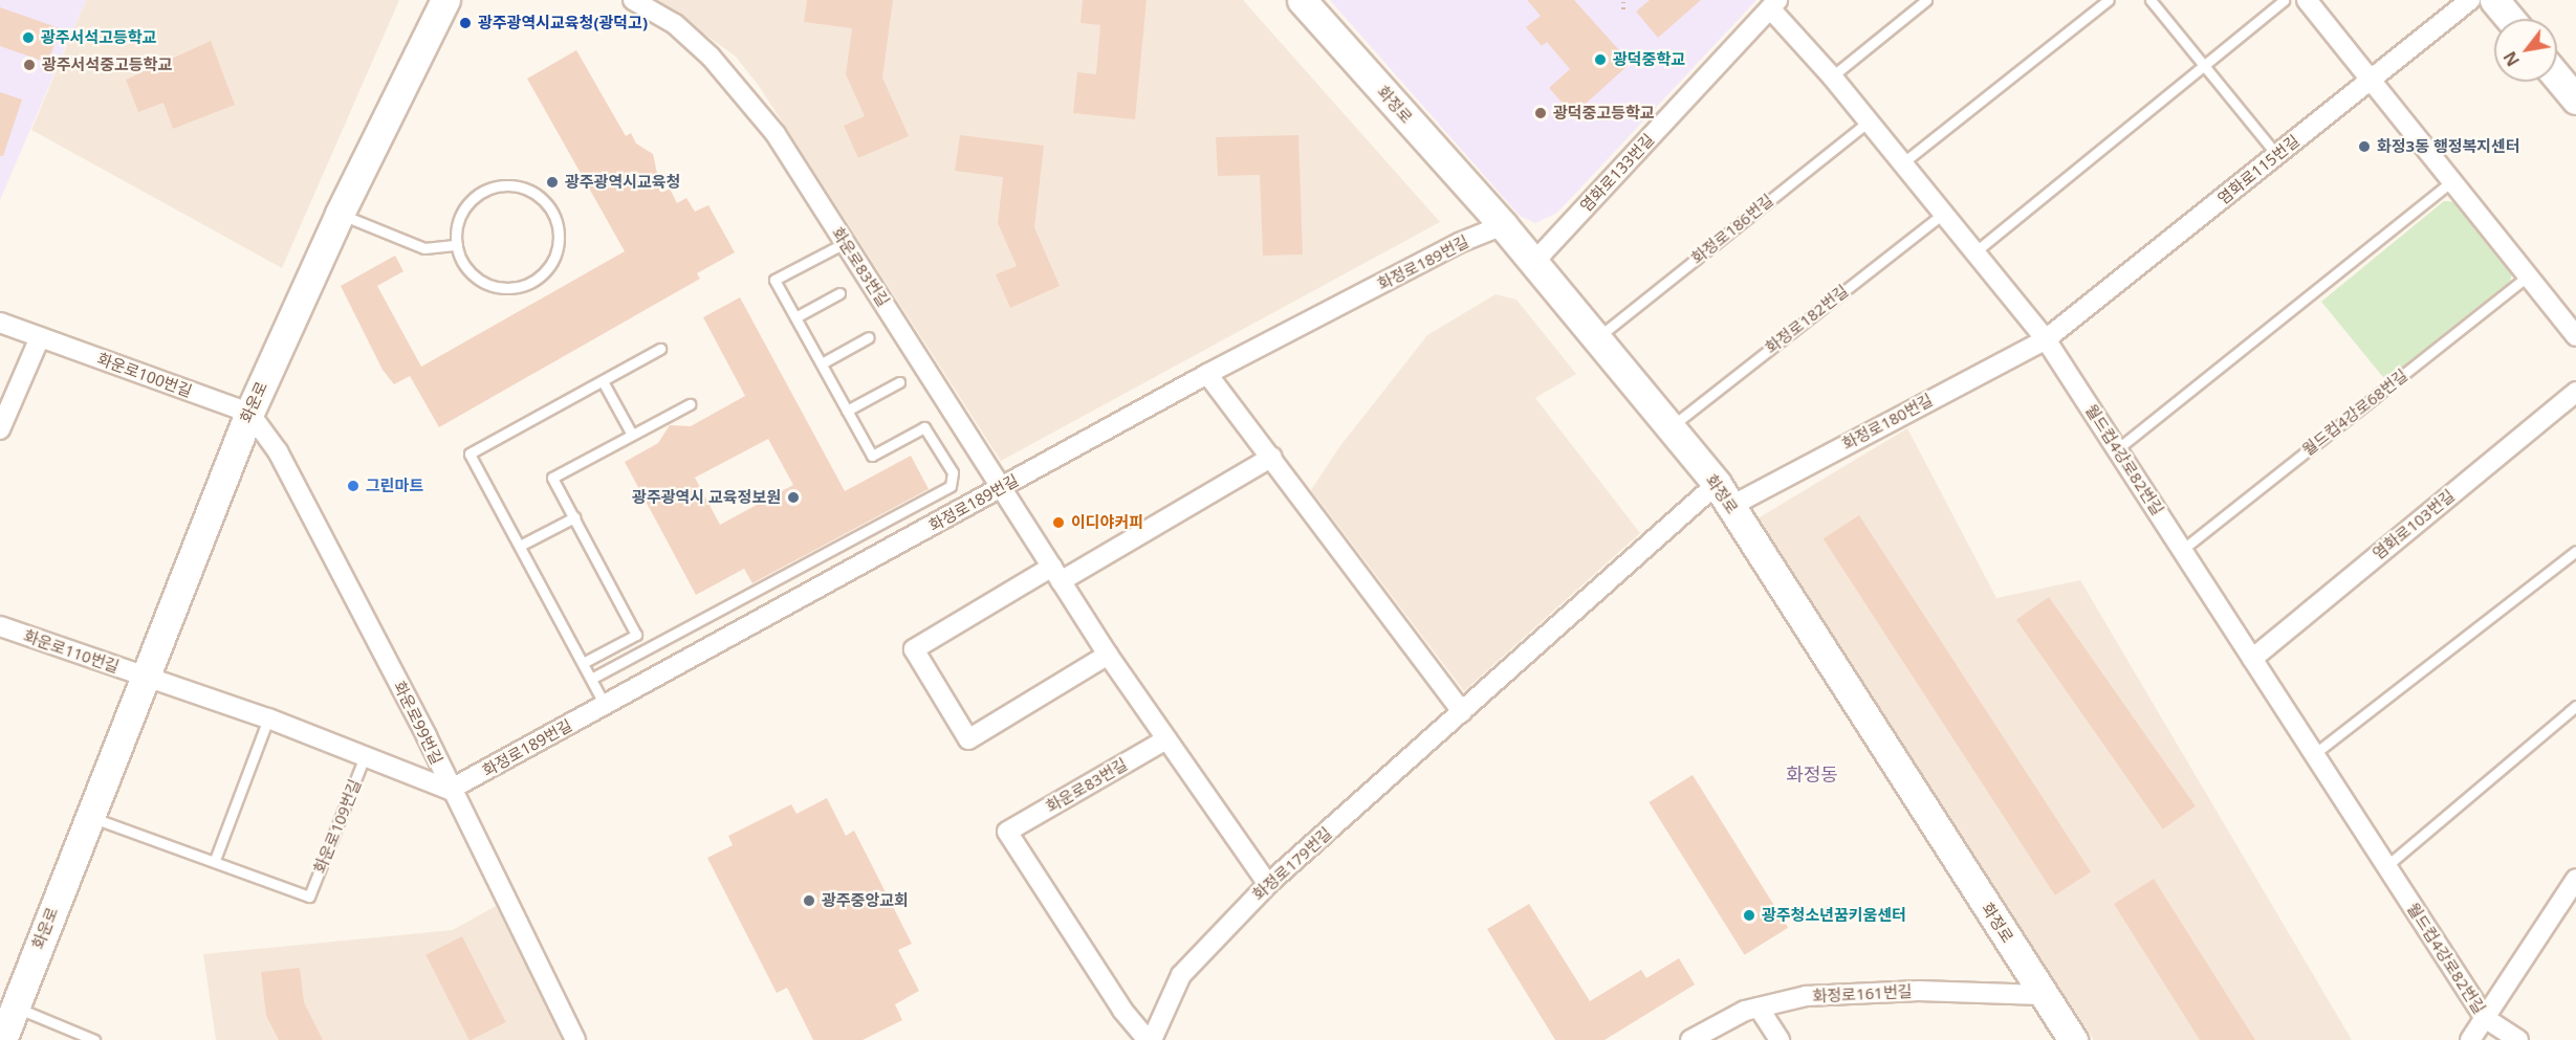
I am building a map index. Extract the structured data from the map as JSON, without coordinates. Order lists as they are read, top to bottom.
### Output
{
  "streets": {
    "street": [
      "화정로",
      "염화로115번길",
      "염화로133번길",
      "화정로189번길",
      "화운로83번길",
      "화운로100번길",
      "화운로",
      "화정로180번길",
      "월드컵4강로82번길",
      "염화로103번길",
      "화운로110번길",
      "화운로99번길",
      "화정로179번길",
      "화정로161번길"
    ],
    "lane": [
      "화정로186번길",
      "화정로182번길",
      "월드컵4강로68번길",
      "화운로109번길"
    ]
  },
  "crossings": [
    ["화정로", "염화로133번길"],
    ["화정로", "화정로186번길"],
    ["화정로", "화정로189번길"],
    ["화정로", "화정로182번길"],
    ["화정로", "화정로180번길"],
    ["화정로", "화정로179번길"],
    ["화정로", "화정로161번길"],
    ["염화로115번길", "화정로180번길"],
    ["염화로115번길", "월드컵4강로82번길"],
    ["염화로133번길", "월드컵4강로82번길"],
    ["화정로186번길", "월드컵4강로82번길"],
    ["화정로189번길", "화운로83번길"],
    ["화정로189번길", "화운로99번길"],
    ["화운로83번길", "화정로179번길"],
    ["화정로182번길", "월드컵4강로82번길"],
    ["화운로100번길", "화운로"],
    ["화운로100번길", "화운로99번길"],
    ["화운로", "화운로110번길"],
    ["화운로", "화운로99번길"],
    ["월드컵4강로68번길", "월드컵4강로82번길"],
    ["화정로180번길", "월드컵4강로82번길"],
    ["화정로180번길", "화정로179번길"],
    ["월드컵4강로82번길", "염화로103번길"]
  ],
  "districts": ["화정동"],
  "places": [
    "광주광역시교육청(광덕고)",
    "광주서석고등학교",
    "광덕중학교",
    "광주서석중고등학교",
    "광덕중고등학교",
    "화정3동 행정복지센터",
    "광주광역시교육청",
    "그린마트",
    "광주광역시 교육정보원",
    "이디야커피",
    "광주중앙교회",
    "광주청소년꿈키움센터"
  ],
  "north": "bottom left"
}
